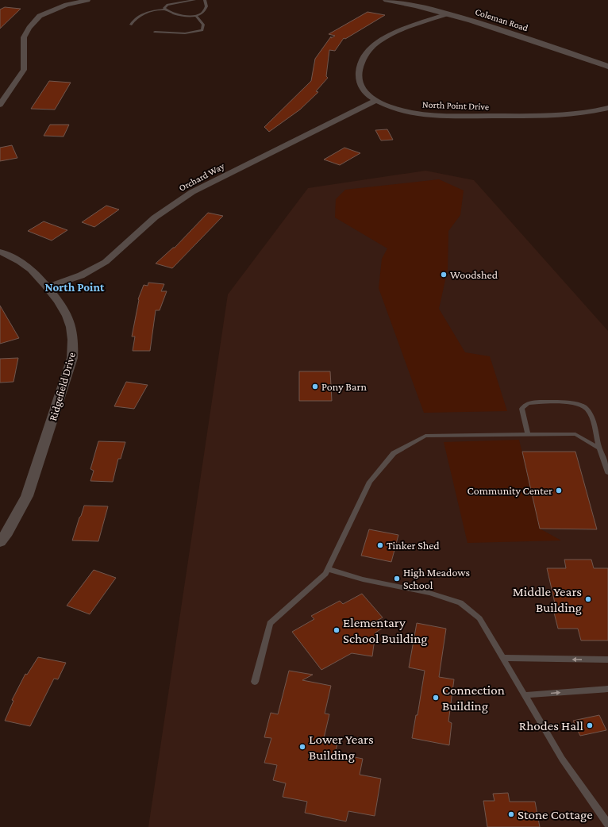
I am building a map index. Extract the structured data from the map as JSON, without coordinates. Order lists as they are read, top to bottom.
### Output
{
  "streets": {
    "street": [
      "Coleman Road",
      "North Point Drive",
      "Orchard Way",
      "Ridgefield Drive"
    ]
  },
  "crossings": [
    ["Coleman Road", "North Point Drive"],
    ["North Point Drive", "Orchard Way"],
    ["Orchard Way", "Ridgefield Drive"]
  ],
  "districts": ["North Point"],
  "places": [
    "Woodshed",
    "Pony Barn",
    "Community Center",
    "Tinker Shed",
    "High Meadows School",
    "Middle Years Building",
    "Elementary School Building",
    "Connection Building",
    "Rhodes Hall",
    "Lower Years Building",
    "Stone Cottage"
  ]
}
